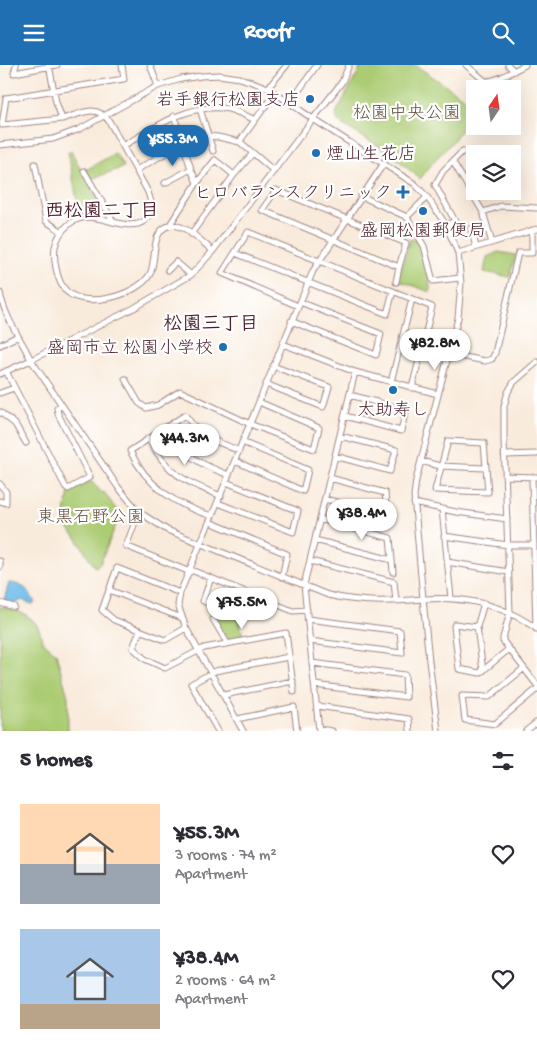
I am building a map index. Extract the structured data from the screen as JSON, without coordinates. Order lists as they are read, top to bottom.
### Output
{
  "districts": ["西松園二丁目", "松園三丁目"],
  "parks": ["松園中央公園", "東黒石野公園"],
  "places": {
    "other": [
      "岩手銀行松園支店",
      "煙山生花店",
      "盛岡松園郵便局",
      "盛岡市立 松園小学校",
      "太助寿し"
    ],
    "health": ["ヒロバランスクリニック"]
  },
  "north": "top",
  "page": {
    "header": "Roofr",
    "price": [
      "¥55.3M",
      "¥82.8M",
      "¥44.3M",
      "¥38.4M",
      "¥75.5M"
    ],
    "heading": "5 homes",
    "list": [
      {
        "name": "¥55.3M",
        "note": "3 rooms · 74 m² · Apartment"
      },
      {
        "name": "¥38.4M",
        "note": "2 rooms · 64 m² · Apartment"
      }
    ]
  }
}
